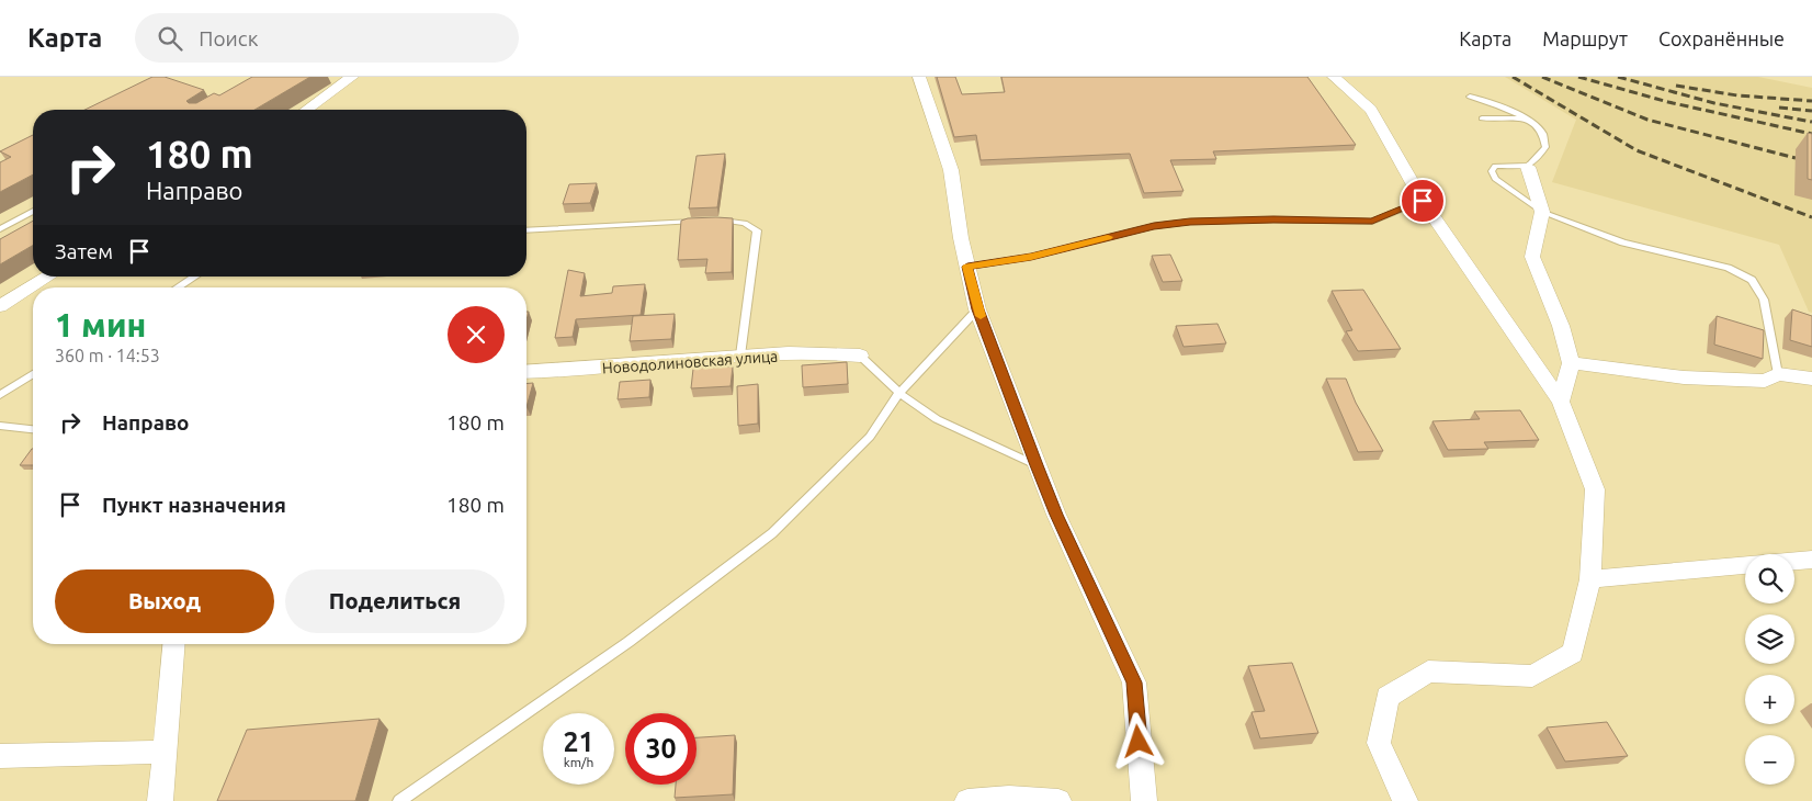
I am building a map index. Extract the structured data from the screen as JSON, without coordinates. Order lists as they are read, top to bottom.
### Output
{
  "streets": {
    "street": ["Новодолиновская улица"]
  },
  "page": {
    "header": "Карта",
    "search": "Поиск",
    "nav": ["Карта", "Маршрут", "Сохранённые"],
    "turn": ["180 m", "Направо"],
    "then": "Затем",
    "heading": ["1 мин", "360 m · 14:53"],
    "list": [
      {
        "name": "Направо",
        "value": "180 m"
      },
      {
        "name": "Пункт назначения",
        "value": "180 m"
      }
    ],
    "map_buttons": ["+", "−"],
    "buttons": ["Выход", "Поделиться"],
    "speed": "21 km/h",
    "limit": "30"
  }
}
